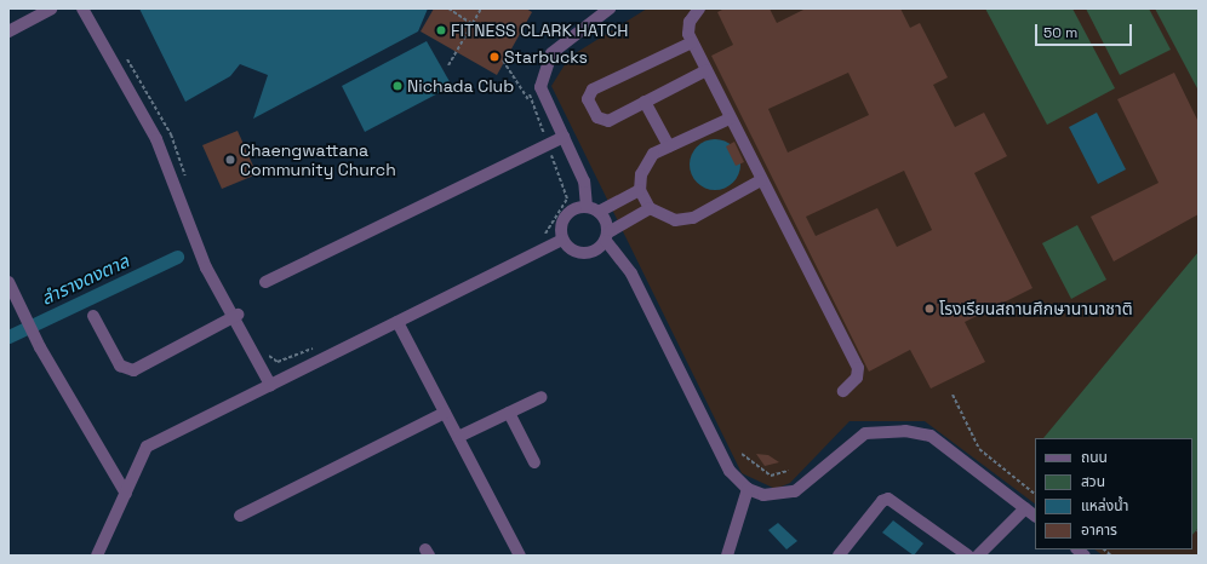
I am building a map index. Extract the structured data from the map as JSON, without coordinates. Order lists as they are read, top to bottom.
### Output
{
  "water": ["ลำรางดงตาล"],
  "places": [
    "FITNESS CLARK HATCH",
    "Starbucks",
    "Nichada Club",
    "Chaengwattana Community Church",
    "โรงเรียนสถานศึกษานานาชาติ"
  ],
  "legend": [
    "ถนน",
    "สวน",
    "แหล่งน้ำ",
    "อาคาร"
  ],
  "scale_bar": "50 m"
}
